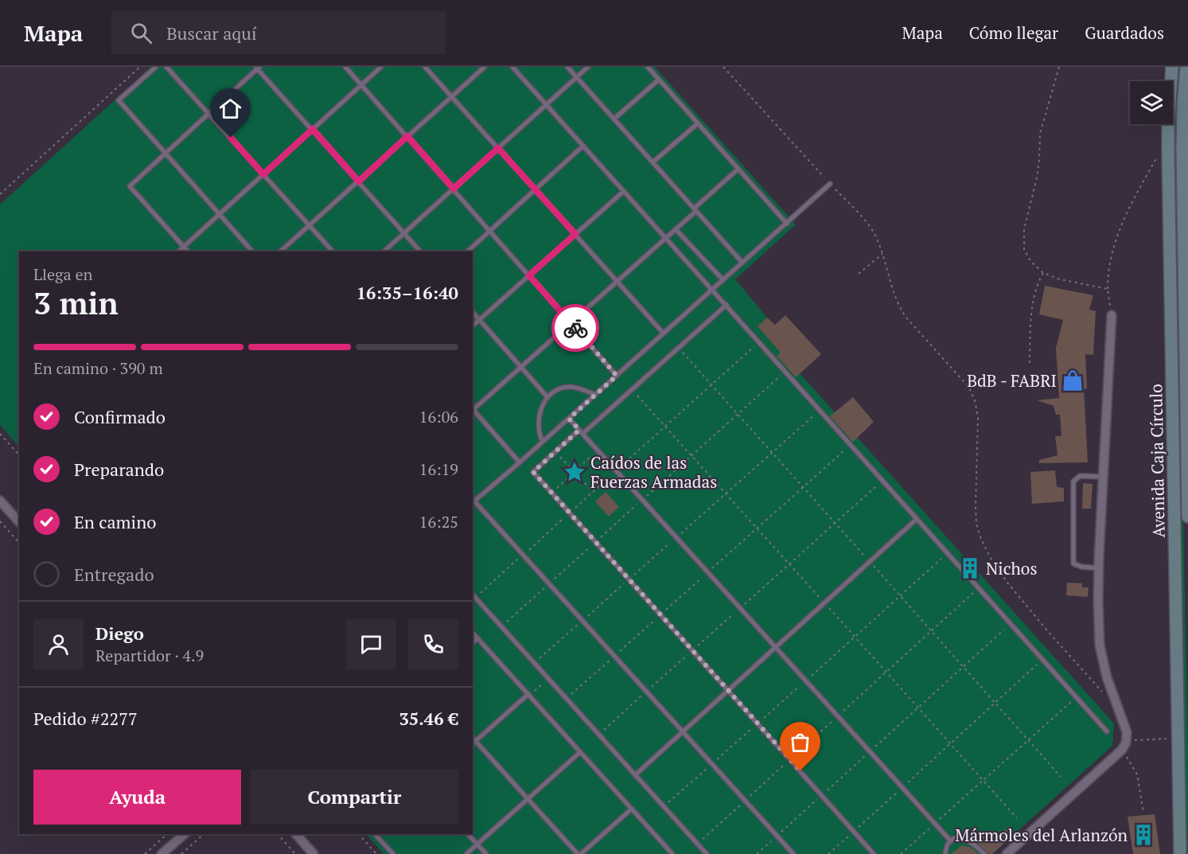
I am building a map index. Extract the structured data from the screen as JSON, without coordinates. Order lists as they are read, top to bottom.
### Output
{
  "streets": {
    "main road": ["Avenida Caja Círculo"]
  },
  "places": {
    "shop": ["BdB - FABRI"],
    "place": ["Caídos de las Fuerzas Armadas"],
    "building": ["Nichos", "Mármoles del Arlanzón"]
  },
  "page": {
    "header": "Mapa",
    "search": "Buscar aquí",
    "nav": ["Mapa", "Cómo llegar", "Guardados"],
    "heading": ["3 min", "Llega en", "16:35–16:40"],
    "panel": [
      "Diego",
      "Repartidor · 4.9",
      "Pedido #2277",
      "35.46 €"
    ],
    "bar": "En camino · 390 m",
    "list": [
      ["Confirmado", "16:06"],
      ["Preparando", "16:19"],
      ["En camino", "16:25"],
      "Entregado"
    ],
    "buttons": ["Ayuda", "Compartir"]
  }
}
